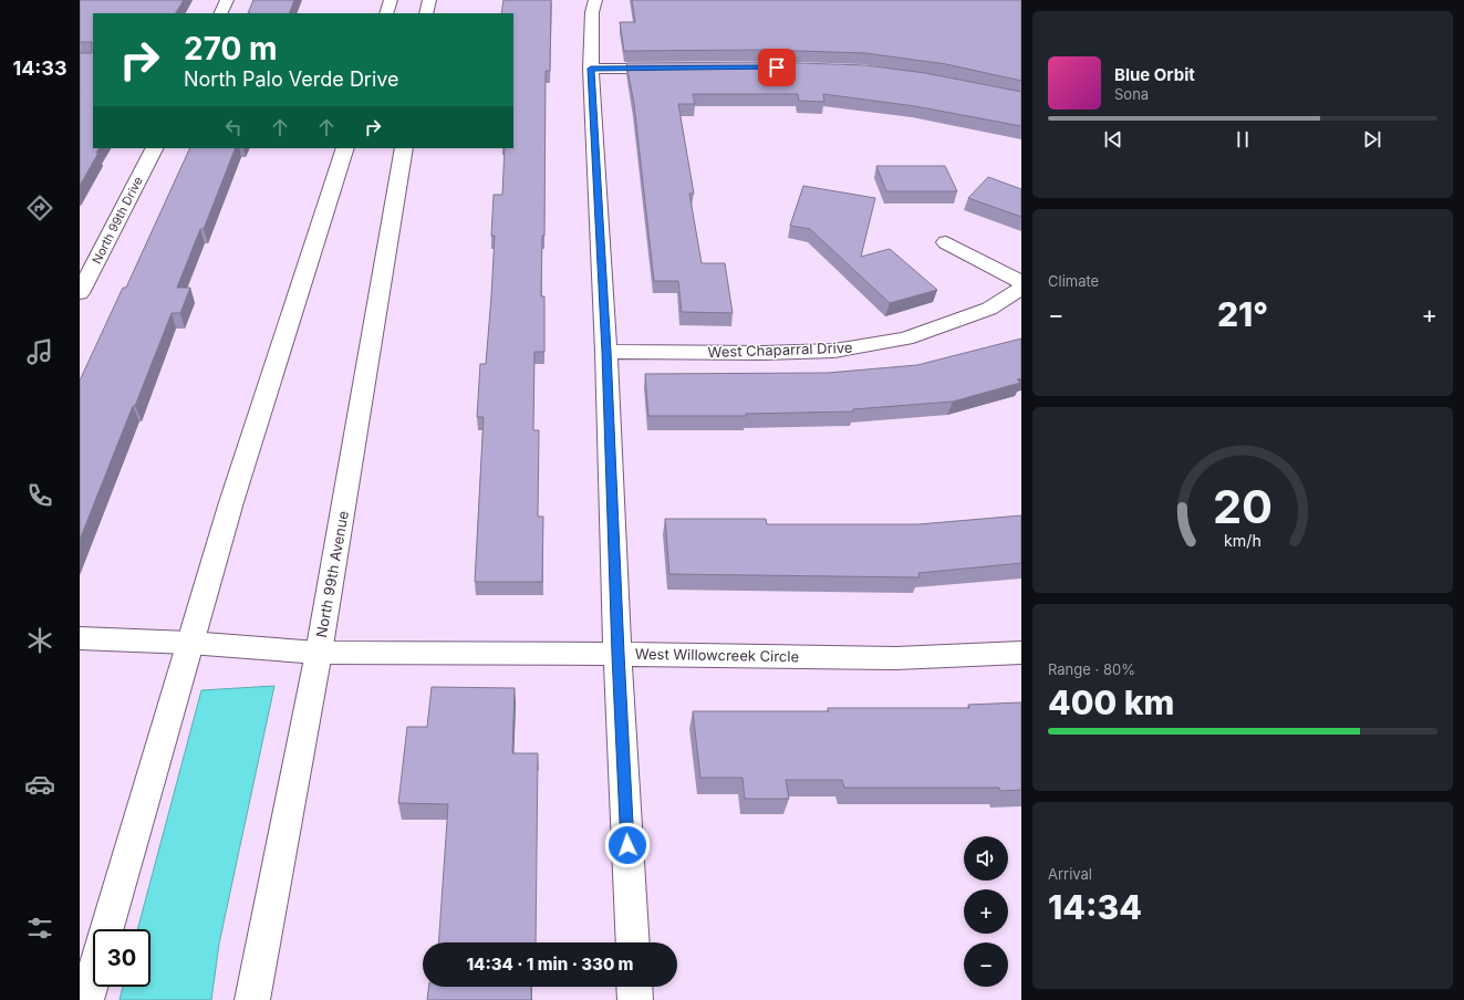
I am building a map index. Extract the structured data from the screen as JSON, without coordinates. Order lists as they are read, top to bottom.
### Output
{
  "streets": {
    "street": [
      "North 99th Drive",
      "West Chaparral Drive",
      "North 99th Avenue",
      "West Willowcreek Circle"
    ]
  },
  "crossings": [
    ["North 99th Avenue", "West Willowcreek Circle"]
  ],
  "page": {
    "tabs": "14:33",
    "turn": ["270 m", "North Palo Verde Drive"],
    "song": ["Blue Orbit", "Sona"],
    "tile": [
      "Climate",
      ["Range · 80%", "400 km"],
      ["Arrival", "14:34"]
    ],
    "heat": ["−", "21°", "+"],
    "map_buttons": ["+", "−"],
    "limit": "30",
    "trip": "14:34 · 1 min · 330 m",
    "gauge": ["20", "km/h"]
  }
}
